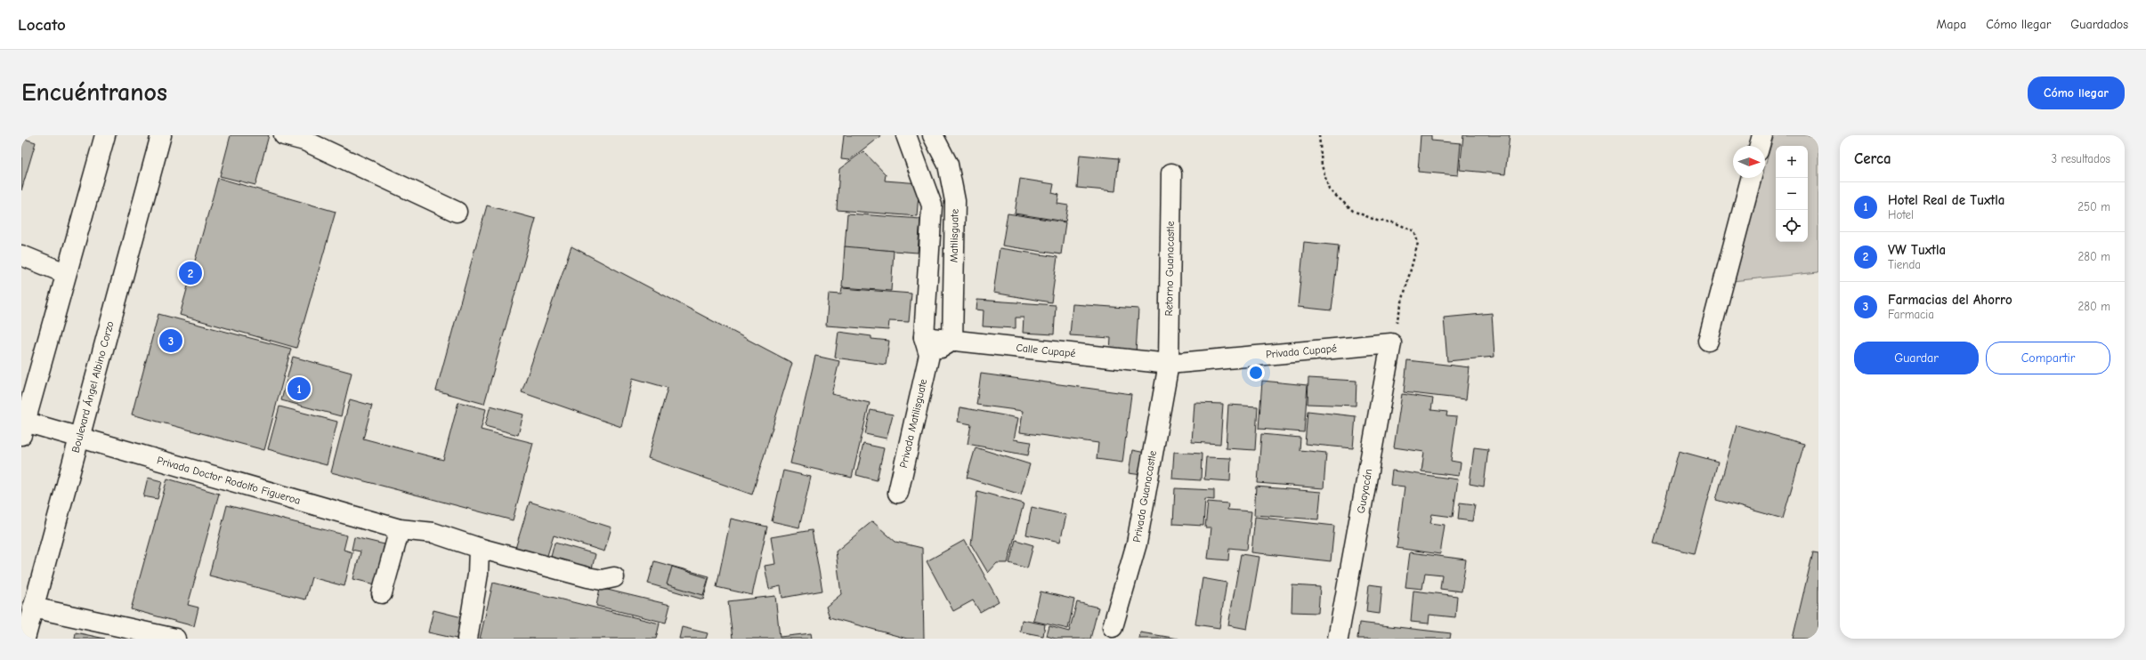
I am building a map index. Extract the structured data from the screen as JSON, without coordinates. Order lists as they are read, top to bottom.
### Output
{
  "streets": {
    "street": [
      "Matilisguate",
      "Retorno Guanacastle",
      "Calle Cupapé",
      "Privada Cupapé",
      "Boulevard Ángel Albino Corzo",
      "Privada Matilisguate",
      "Privada Doctor Rodolfo Figueroa",
      "Guayacán",
      "Privada Guanacastle"
    ]
  },
  "crossings": [
    ["Matilisguate", "Calle Cupapé"],
    ["Retorno Guanacastle", "Calle Cupapé"],
    ["Retorno Guanacastle", "Privada Cupapé"],
    ["Retorno Guanacastle", "Privada Guanacastle"],
    ["Calle Cupapé", "Privada Cupapé"],
    ["Calle Cupapé", "Privada Matilisguate"],
    ["Calle Cupapé", "Privada Guanacastle"],
    ["Privada Cupapé", "Guayacán"],
    ["Privada Cupapé", "Privada Guanacastle"],
    ["Boulevard Ángel Albino Corzo", "Privada Doctor Rodolfo Figueroa"]
  ],
  "north": "right",
  "page": {
    "header": "Locato",
    "nav": ["Mapa", "Cómo llegar", "Guardados"],
    "buttons": [
      "Cómo llegar",
      ["Guardar", "Compartir"]
    ],
    "title": "Encuéntranos",
    "heading": ["Cerca", "3 resultados"],
    "map_buttons": ["+", "−"],
    "list": [
      {
        "mark": "1",
        "name": "Hotel Real de Tuxtla",
        "note": "Hotel",
        "value": "250 m"
      },
      {
        "mark": "2",
        "name": "VW Tuxtla",
        "note": "Tienda",
        "value": "280 m"
      },
      {
        "mark": "3",
        "name": "Farmacias del Ahorro",
        "note": "Farmacia",
        "value": "280 m"
      }
    ],
    "pins": ["2", "3", "1"]
  }
}
